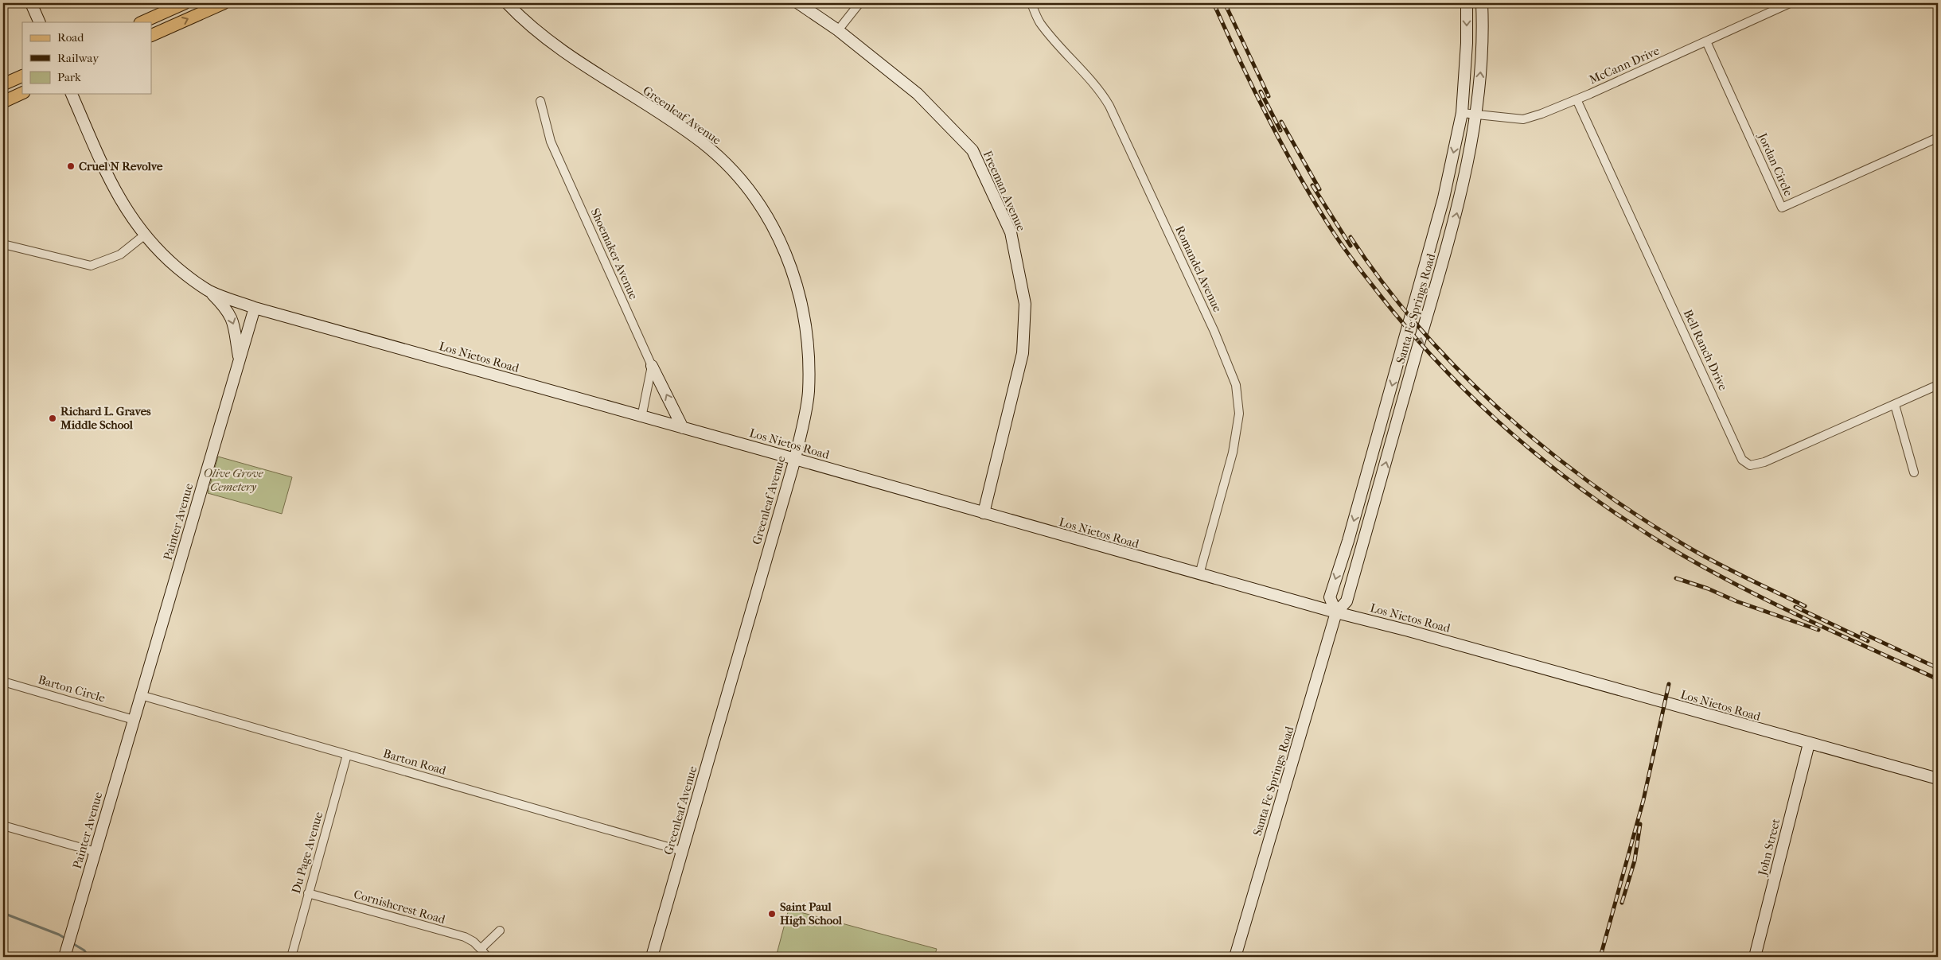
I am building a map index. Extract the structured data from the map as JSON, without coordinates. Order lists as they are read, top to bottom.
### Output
{
  "streets": {
    "main road": [
      "Greenleaf Avenue",
      "Freeman Avenue",
      "Santa Fe Springs Road",
      "Los Nietos Road",
      "Painter Avenue",
      "John Street"
    ],
    "street": [
      "McCann Drive",
      "Jordan Circle",
      "Shoemaker Avenue",
      "Romandel Avenue",
      "Bell Ranch Drive",
      "Barton Circle",
      "Barton Road",
      "Du Page Avenue",
      "Cornishcrest Road"
    ]
  },
  "crossings": [
    ["McCann Drive", "Jordan Circle"],
    ["McCann Drive", "Santa Fe Springs Road"],
    ["McCann Drive", "Bell Ranch Drive"],
    ["Greenleaf Avenue", "Los Nietos Road"],
    ["Greenleaf Avenue", "Barton Road"],
    ["Freeman Avenue", "Los Nietos Road"],
    ["Romandel Avenue", "Los Nietos Road"],
    ["Santa Fe Springs Road", "Los Nietos Road"],
    ["Los Nietos Road", "Painter Avenue"],
    ["Los Nietos Road", "John Street"],
    ["Painter Avenue", "Barton Circle"],
    ["Painter Avenue", "Barton Road"],
    ["Barton Road", "Du Page Avenue"],
    ["Du Page Avenue", "Cornishcrest Road"]
  ],
  "parks": ["Olive Grove Cemetery"],
  "places": ["Cruel N Revolve", "Richard L. Graves Middle School", "Saint Paul High School"],
  "legend": ["Road", "Railway", "Park"]
}
